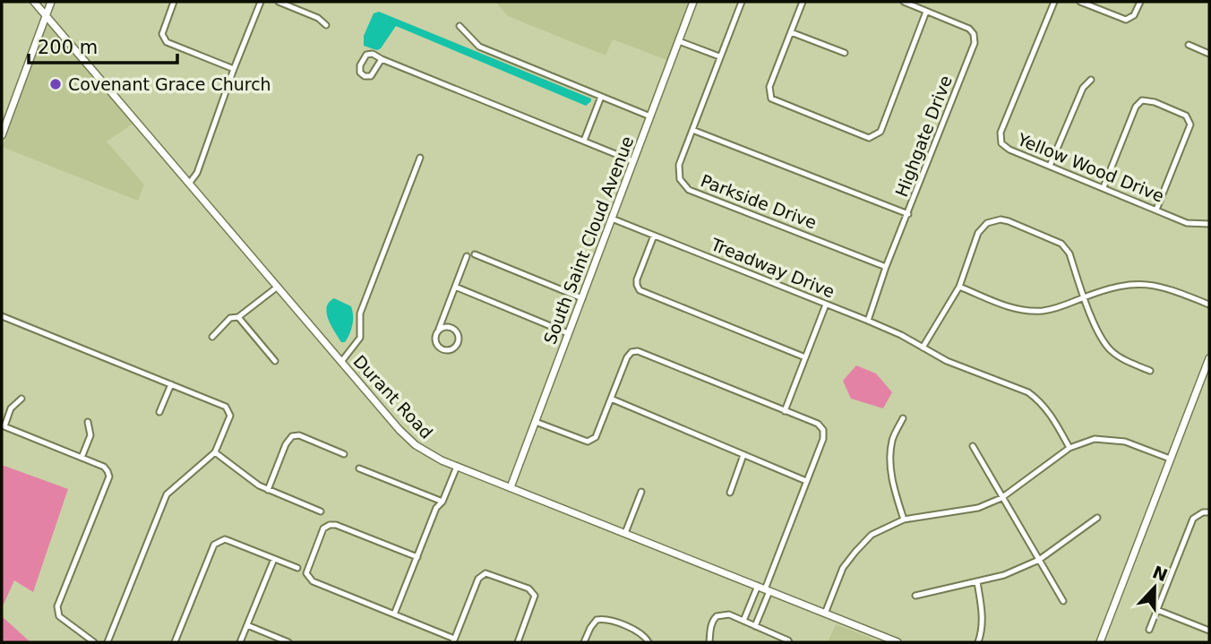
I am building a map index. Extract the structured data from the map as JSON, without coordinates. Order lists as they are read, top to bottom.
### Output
{
  "streets": {
    "street": [
      "Highgate Drive",
      "Yellow Wood Drive",
      "Parkside Drive",
      "South Saint Cloud Avenue",
      "Treadway Drive",
      "Durant Road"
    ]
  },
  "crossings": [
    ["Highgate Drive", "Parkside Drive"],
    ["Highgate Drive", "Treadway Drive"],
    ["South Saint Cloud Avenue", "Treadway Drive"],
    ["South Saint Cloud Avenue", "Durant Road"]
  ],
  "places": ["Covenant Grace Church"],
  "scale_bar": "200 m",
  "north": "top"
}
